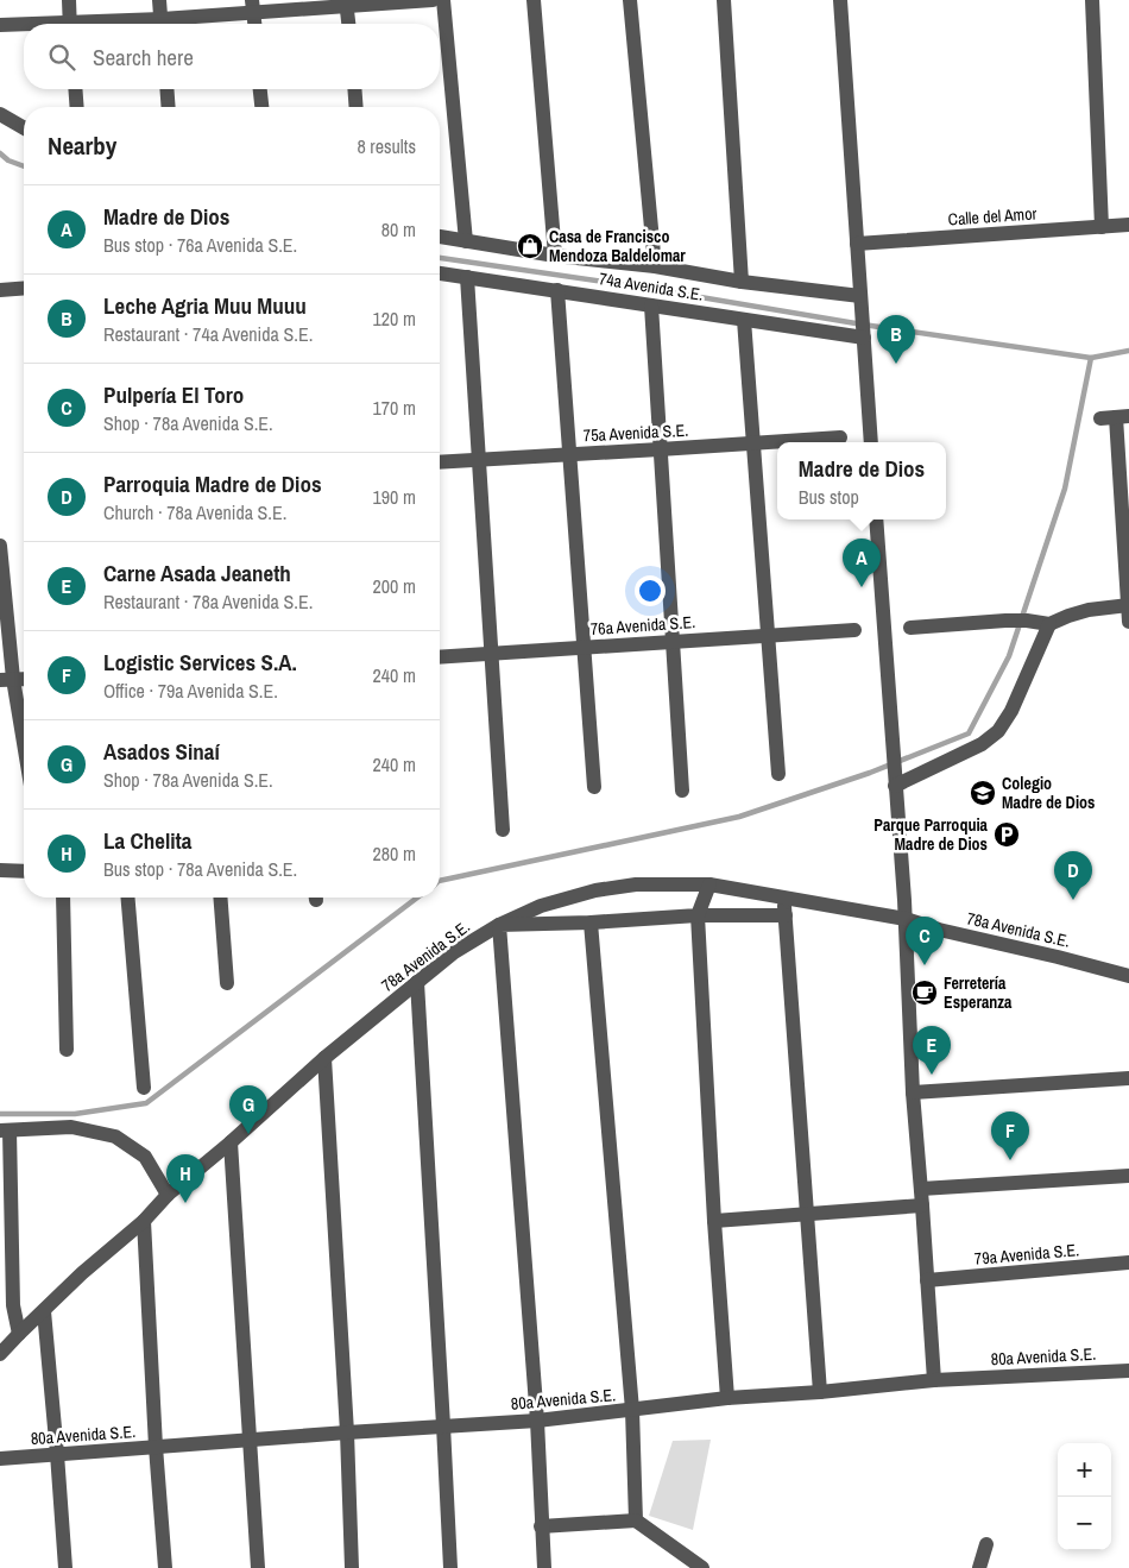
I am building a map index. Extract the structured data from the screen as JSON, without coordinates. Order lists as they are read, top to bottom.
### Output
{
  "streets": {
    "street": [
      "Calle del Amor",
      "74a Avenida S.E.",
      "75a Avenida S.E.",
      "76a Avenida S.E.",
      "78a Avenida S.E.",
      "79a Avenida S.E.",
      "80a Avenida S.E."
    ]
  },
  "places": {
    "shop": ["Casa de Francisco Mendoza Baldelomar"],
    "school or university": ["Colegio Madre de Dios"],
    "parking": ["Parque Parroquia Madre de Dios"],
    "cafe": ["Ferretería Esperanza"]
  },
  "page": {
    "search": "Search here",
    "heading": ["Nearby", "8 results"],
    "list": [
      {
        "mark": "A",
        "name": "Madre de Dios",
        "note": "Bus stop · 76a Avenida S.E.",
        "value": "80 m"
      },
      {
        "mark": "B",
        "name": "Leche Agria Muu Muuu",
        "note": "Restaurant · 74a Avenida S.E.",
        "value": "120 m"
      },
      {
        "mark": "C",
        "name": "Pulpería El Toro",
        "note": "Shop · 78a Avenida S.E.",
        "value": "170 m"
      },
      {
        "mark": "D",
        "name": "Parroquia Madre de Dios",
        "note": "Church · 78a Avenida S.E.",
        "value": "190 m"
      },
      {
        "mark": "E",
        "name": "Carne Asada Jeaneth",
        "note": "Restaurant · 78a Avenida S.E.",
        "value": "200 m"
      },
      {
        "mark": "F",
        "name": "Logistic Services S.A.",
        "note": "Office · 79a Avenida S.E.",
        "value": "240 m"
      },
      {
        "mark": "G",
        "name": "Asados Sinaí",
        "note": "Shop · 78a Avenida S.E.",
        "value": "240 m"
      },
      {
        "mark": "H",
        "name": "La Chelita",
        "note": "Bus stop · 78a Avenida S.E.",
        "value": "280 m"
      }
    ],
    "pins": [
      "B",
      "A",
      "D",
      "C",
      "E",
      "G",
      "F",
      "H"
    ],
    "popup": ["Madre de Dios", "Bus stop"],
    "map_buttons": ["+", "−"]
  }
}
